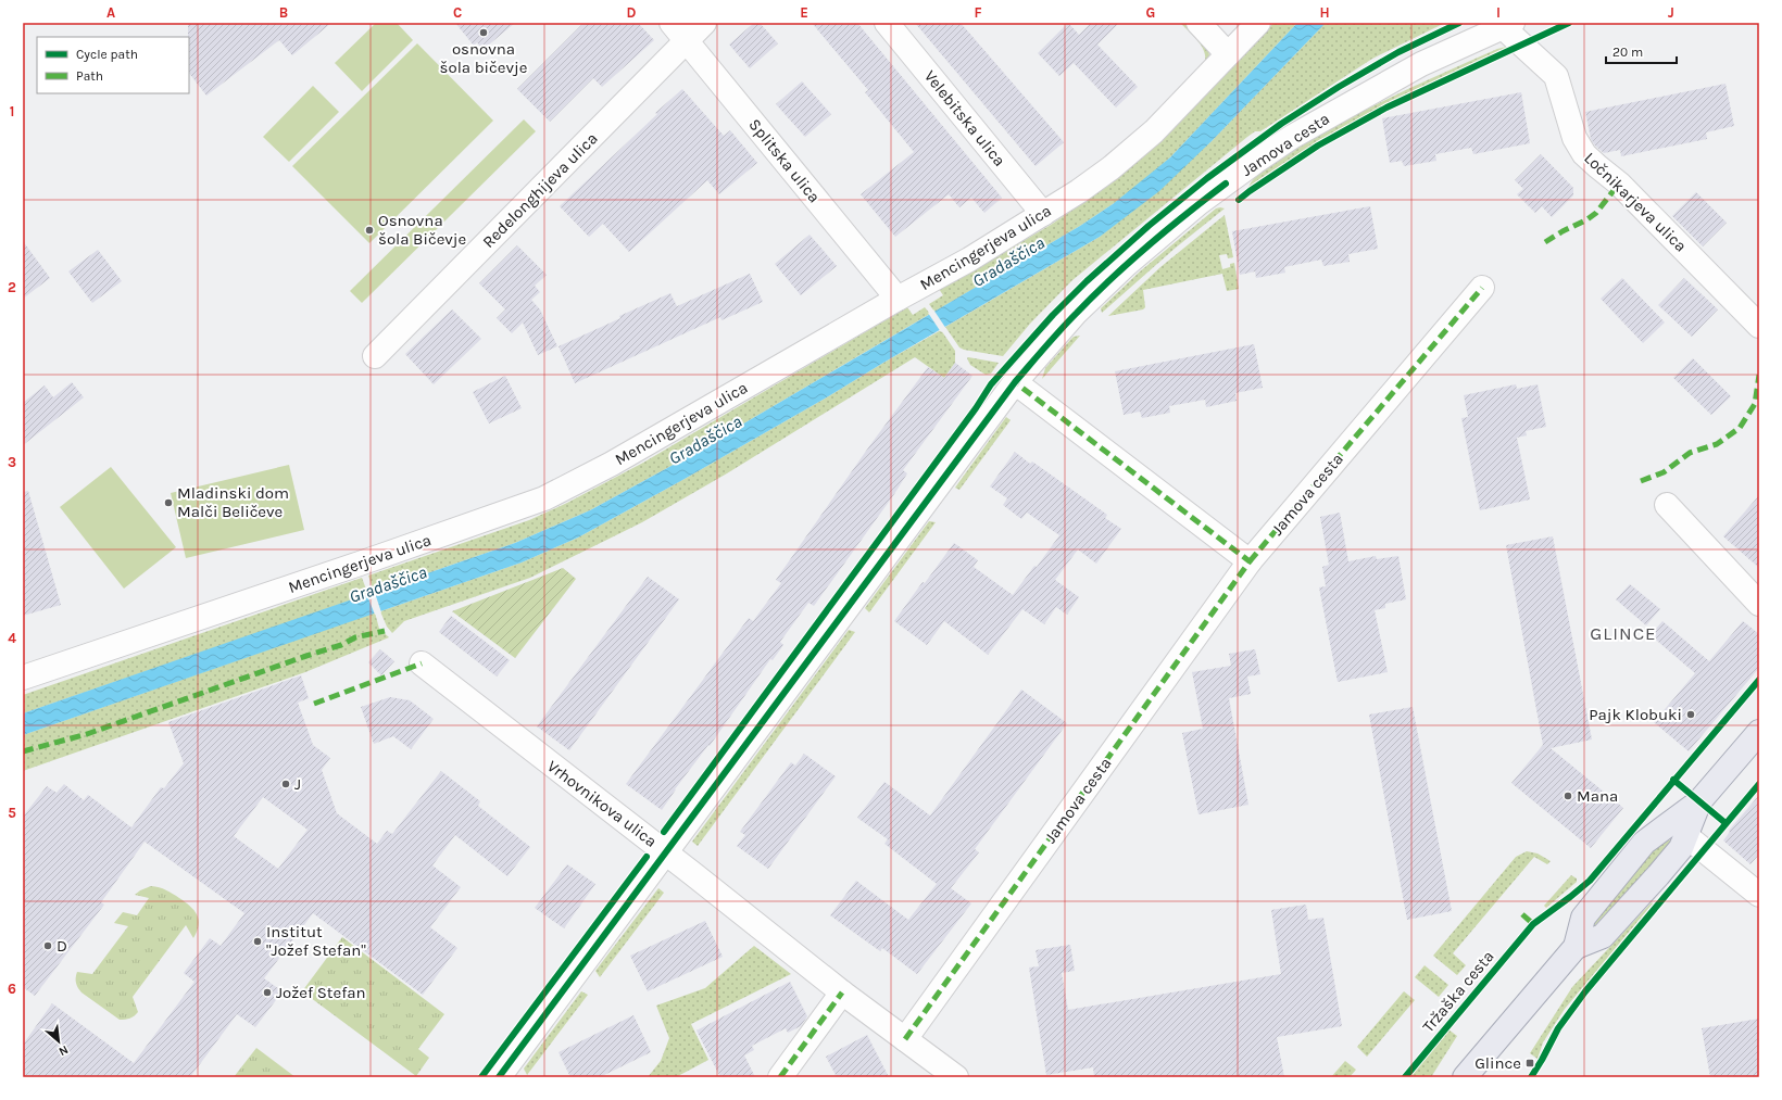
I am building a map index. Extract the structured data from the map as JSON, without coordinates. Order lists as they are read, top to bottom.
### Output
{
  "streets": {
    "street": [
      "Velebitska ulica",
      "Jamova cesta",
      "Splitska ulica",
      "Redelonghijeva ulica",
      "Ločnikarjeva ulica",
      "Mencingerjeva ulica",
      "Vrhovnikova ulica"
    ],
    "cycle path": ["Tržaška cesta"]
  },
  "crossings": [
    ["Velebitska ulica", "Mencingerjeva ulica"],
    ["Jamova cesta", "Ločnikarjeva ulica"],
    ["Jamova cesta", "Vrhovnikova ulica"],
    ["Splitska ulica", "Redelonghijeva ulica"],
    ["Splitska ulica", "Mencingerjeva ulica"]
  ],
  "districts": ["GLINCE"],
  "water": ["Gradaščica"],
  "places": {
    "other": [
      "osnovna šola bičevje",
      "Osnovna šola Bičevje",
      "Mladinski dom Malči Beličeve",
      "Pajk Klobuki",
      "J",
      "Mana",
      "Institut \"Jožef Stefan\"",
      "D",
      "Jožef Stefan"
    ],
    "transit": ["Glince"]
  },
  "legend": ["Cycle path", "Path"],
  "scale_bar": "20 m",
  "north": "bottom right",
  "grid": {
    "columns": [
      "A",
      "B",
      "C",
      "D",
      "E",
      "F",
      "G",
      "H",
      "I",
      "J"
    ],
    "rows": [
      "1",
      "2",
      "3",
      "4",
      "5",
      "6"
    ]
  }
}
